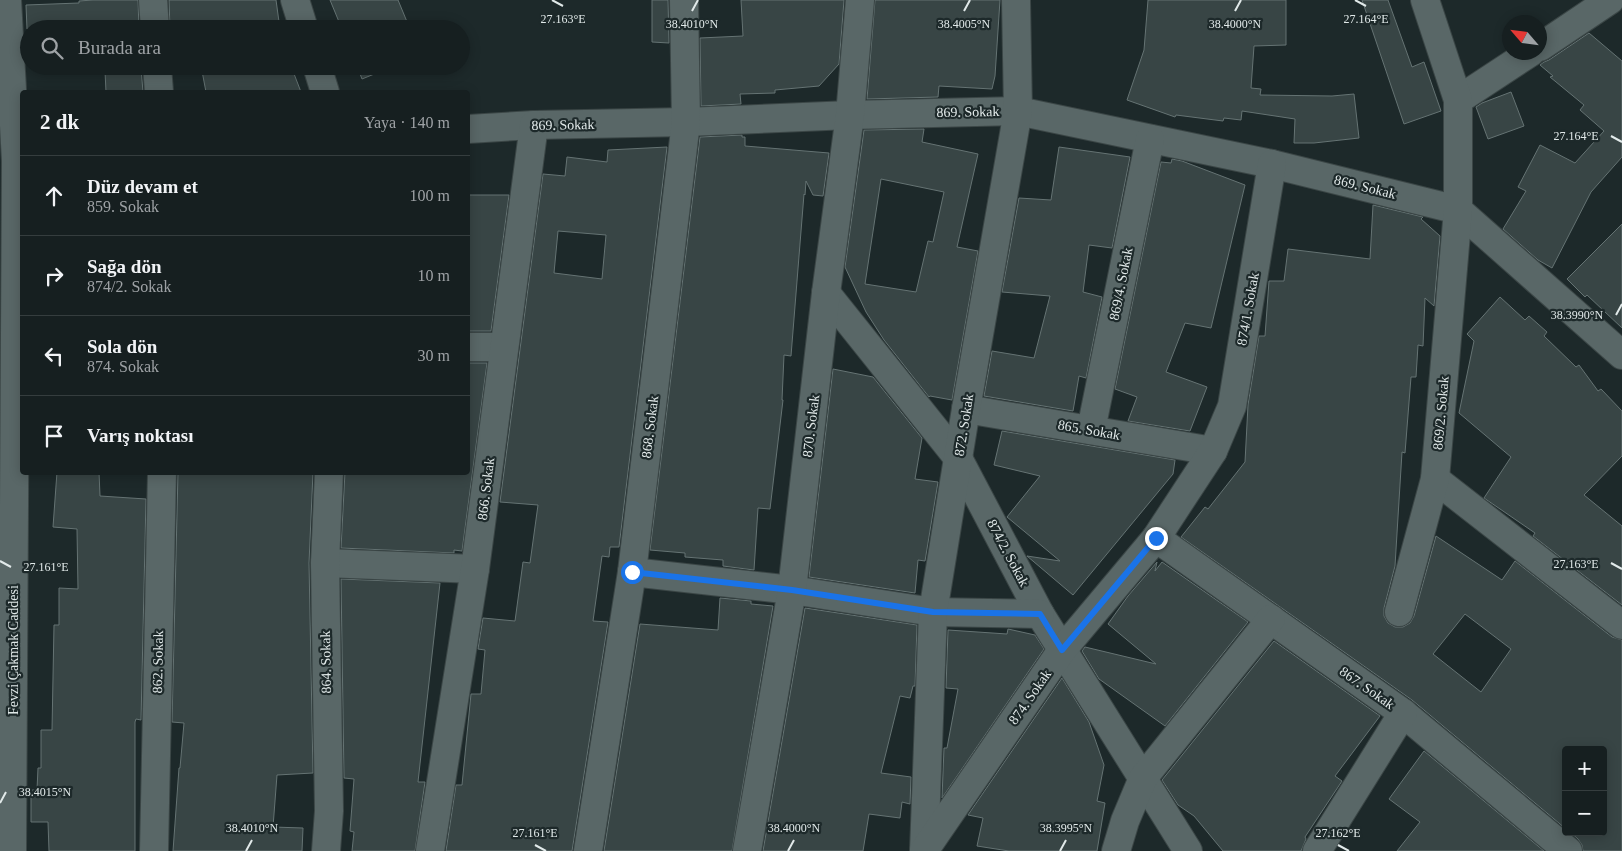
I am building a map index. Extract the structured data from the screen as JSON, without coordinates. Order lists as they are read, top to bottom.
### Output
{
  "streets": {
    "street": [
      "869. Sokak",
      "869/4. Sokak",
      "874/1. Sokak",
      "869/2. Sokak",
      "872. Sokak",
      "870. Sokak",
      "868. Sokak",
      "865. Sokak",
      "866. Sokak",
      "874/2. Sokak",
      "Fevzi Çakmak Caddesi",
      "862. Sokak",
      "864. Sokak",
      "867. Sokak",
      "874. Sokak"
    ]
  },
  "crossings": [
    ["869. Sokak", "869/4. Sokak"],
    ["869. Sokak", "874/1. Sokak"],
    ["869. Sokak", "869/2. Sokak"],
    ["869. Sokak", "872. Sokak"],
    ["869. Sokak", "870. Sokak"],
    ["869. Sokak", "868. Sokak"],
    ["869. Sokak", "866. Sokak"],
    ["869/4. Sokak", "865. Sokak"],
    ["874/1. Sokak", "865. Sokak"],
    ["874/1. Sokak", "874. Sokak"],
    ["872. Sokak", "865. Sokak"],
    ["872. Sokak", "874/2. Sokak"],
    ["872. Sokak", "874. Sokak"],
    ["870. Sokak", "874/2. Sokak"],
    ["865. Sokak", "874. Sokak"],
    ["874/2. Sokak", "874. Sokak"],
    ["867. Sokak", "874. Sokak"]
  ],
  "north": "top left",
  "page": {
    "search": "Burada ara",
    "heading": ["2 dk", "Yaya · 140 m"],
    "list": [
      ["Düz devam et", "859. Sokak", "100 m"],
      ["Sağa dön", "874/2. Sokak", "10 m"],
      ["Sola dön", "874. Sokak", "30 m"],
      "Varış noktası"
    ],
    "map_buttons": ["+", "−"]
  },
  "coordinates": [
    "27.163°E",
    "27.164°E",
    "38.4010°N",
    "38.4005°N",
    "38.4000°N",
    "38.3990°N",
    "27.161°E",
    "38.4015°N",
    "38.3995°N",
    "27.162°E"
  ]
}
